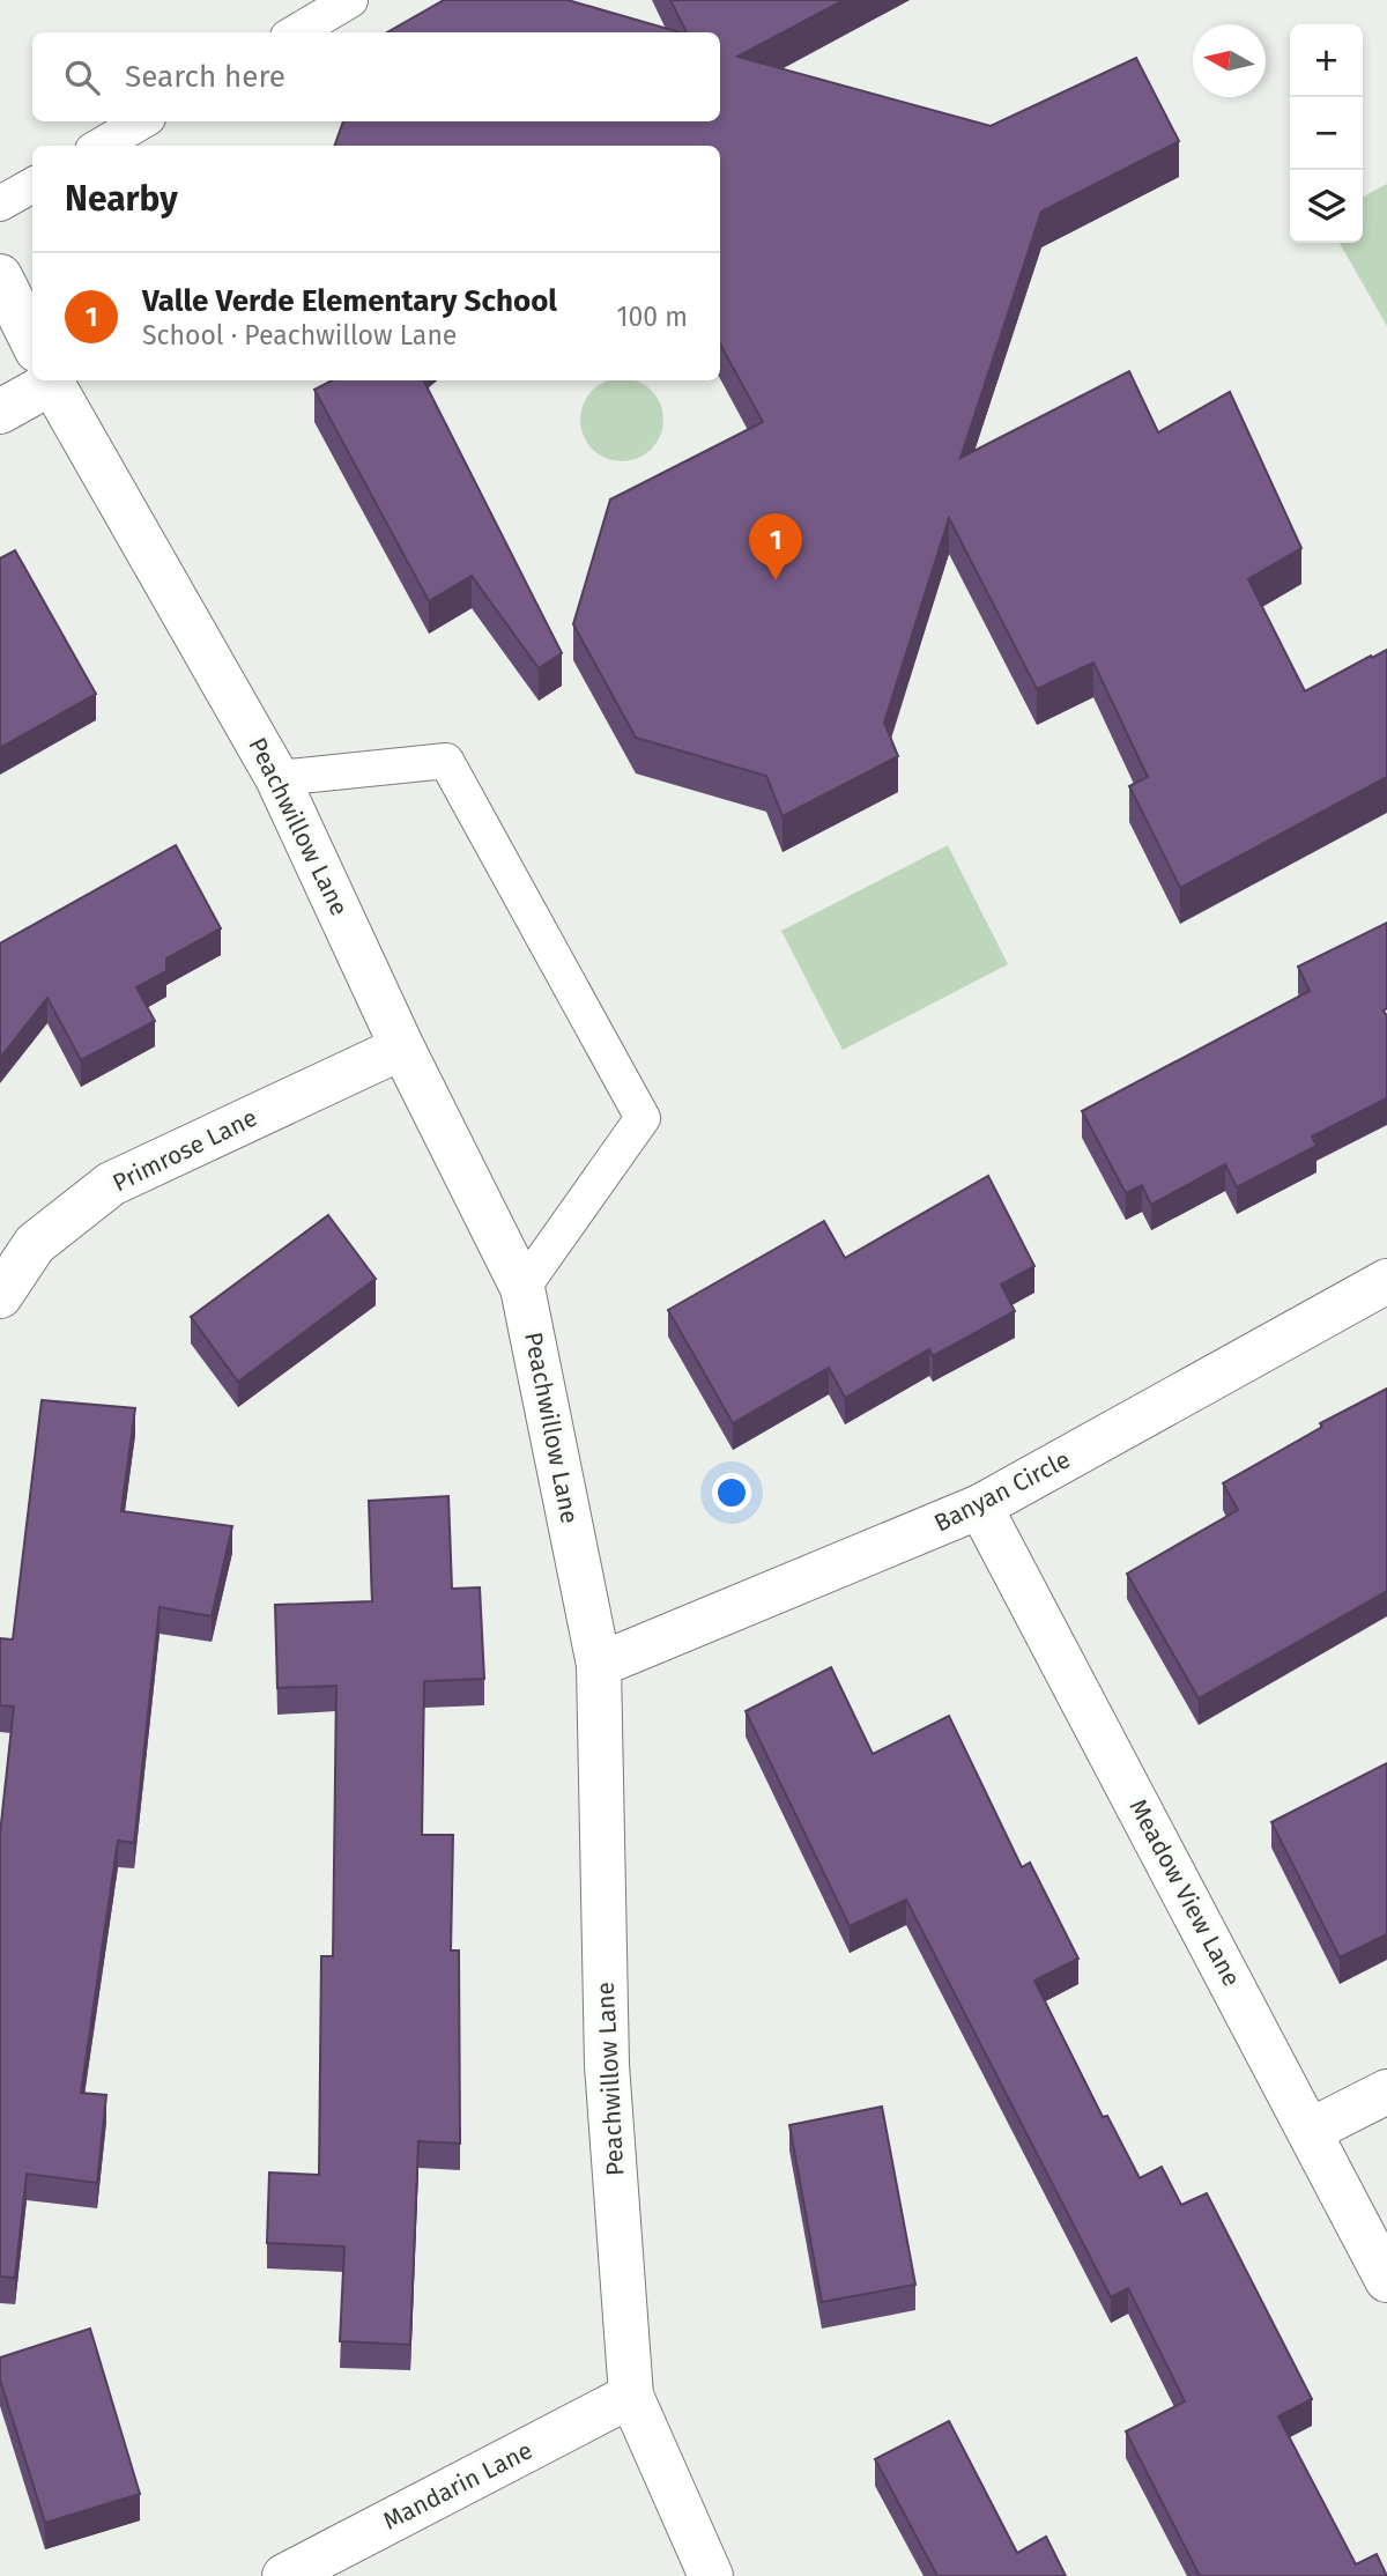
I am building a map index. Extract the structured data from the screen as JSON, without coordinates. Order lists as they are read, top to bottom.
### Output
{
  "streets": {
    "street": [
      "Peachwillow Lane",
      "Primrose Lane",
      "Banyan Circle",
      "Meadow View Lane",
      "Mandarin Lane"
    ]
  },
  "crossings": [
    ["Peachwillow Lane", "Primrose Lane"],
    ["Peachwillow Lane", "Banyan Circle"],
    ["Peachwillow Lane", "Mandarin Lane"],
    ["Banyan Circle", "Meadow View Lane"]
  ],
  "north": "left",
  "page": {
    "map_buttons": ["+", "−"],
    "search": "Search here",
    "heading": "Nearby",
    "list": [
      {
        "mark": "1",
        "name": "Valle Verde Elementary School",
        "note": "School · Peachwillow Lane",
        "value": "100 m"
      }
    ],
    "pins": "1"
  }
}
